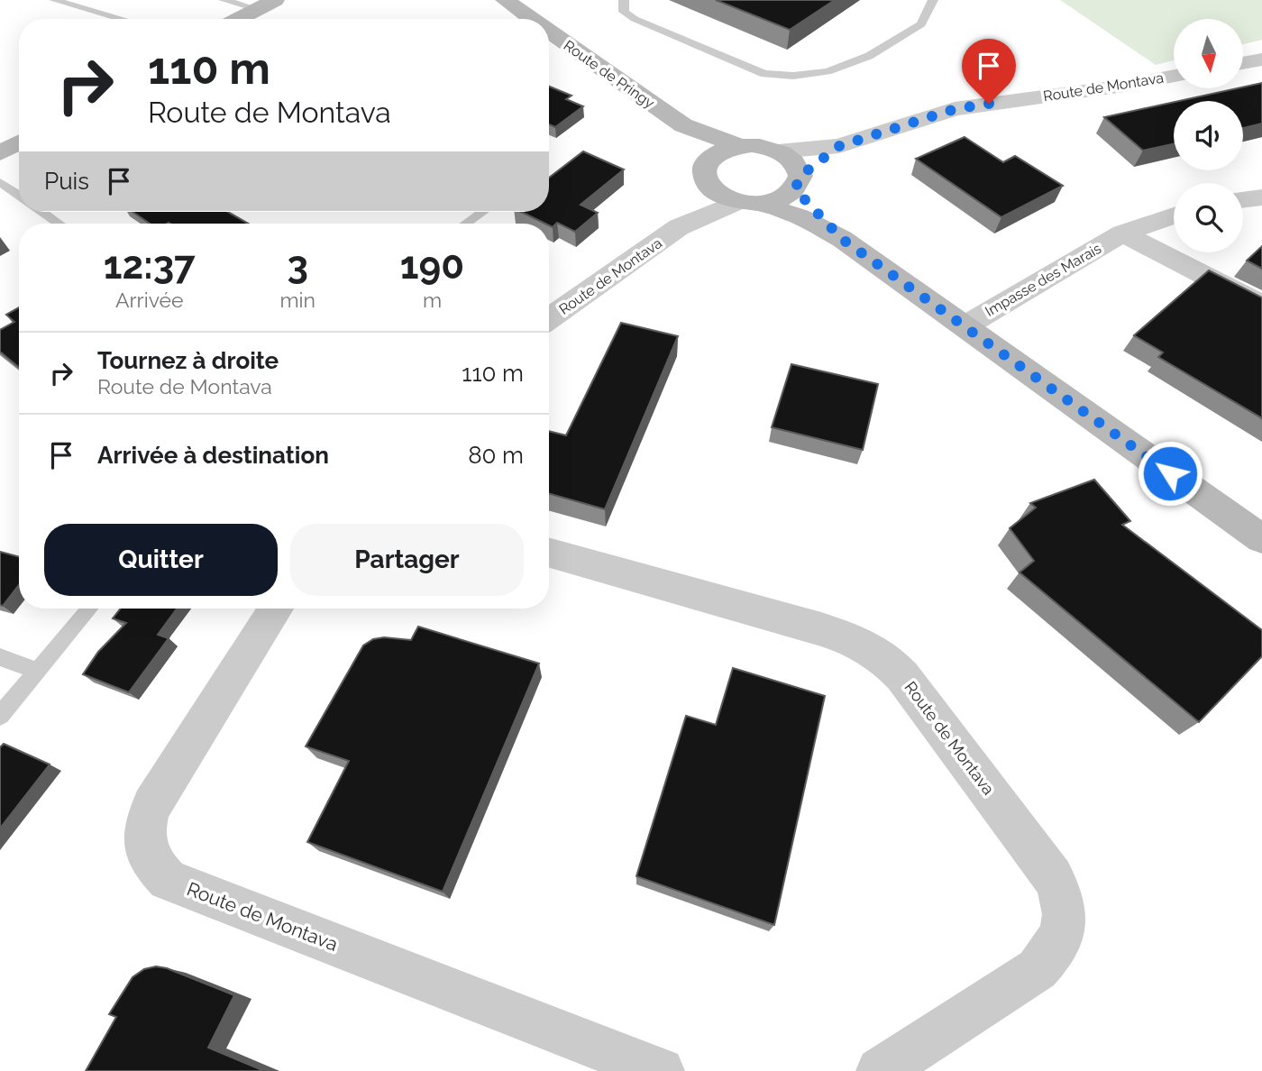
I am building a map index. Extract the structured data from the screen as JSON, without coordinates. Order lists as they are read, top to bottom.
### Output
{
  "streets": {
    "street": ["Route de Pringy", "Route de Montava", "Impasse des Marais"]
  },
  "crossings": [
    ["Route de Pringy", "Route de Montava"]
  ],
  "north": "bottom",
  "page": {
    "turn": ["110 m", "Route de Montava"],
    "then": "Puis",
    "eta": [
      "12:37",
      "Arrivée",
      "3",
      "min",
      "190",
      "m"
    ],
    "list": [
      {
        "name": "Tournez à droite",
        "note": "Route de Montava",
        "value": "110 m"
      },
      {
        "name": "Arrivée à destination",
        "value": "80 m"
      }
    ],
    "buttons": ["Quitter", "Partager"]
  }
}
